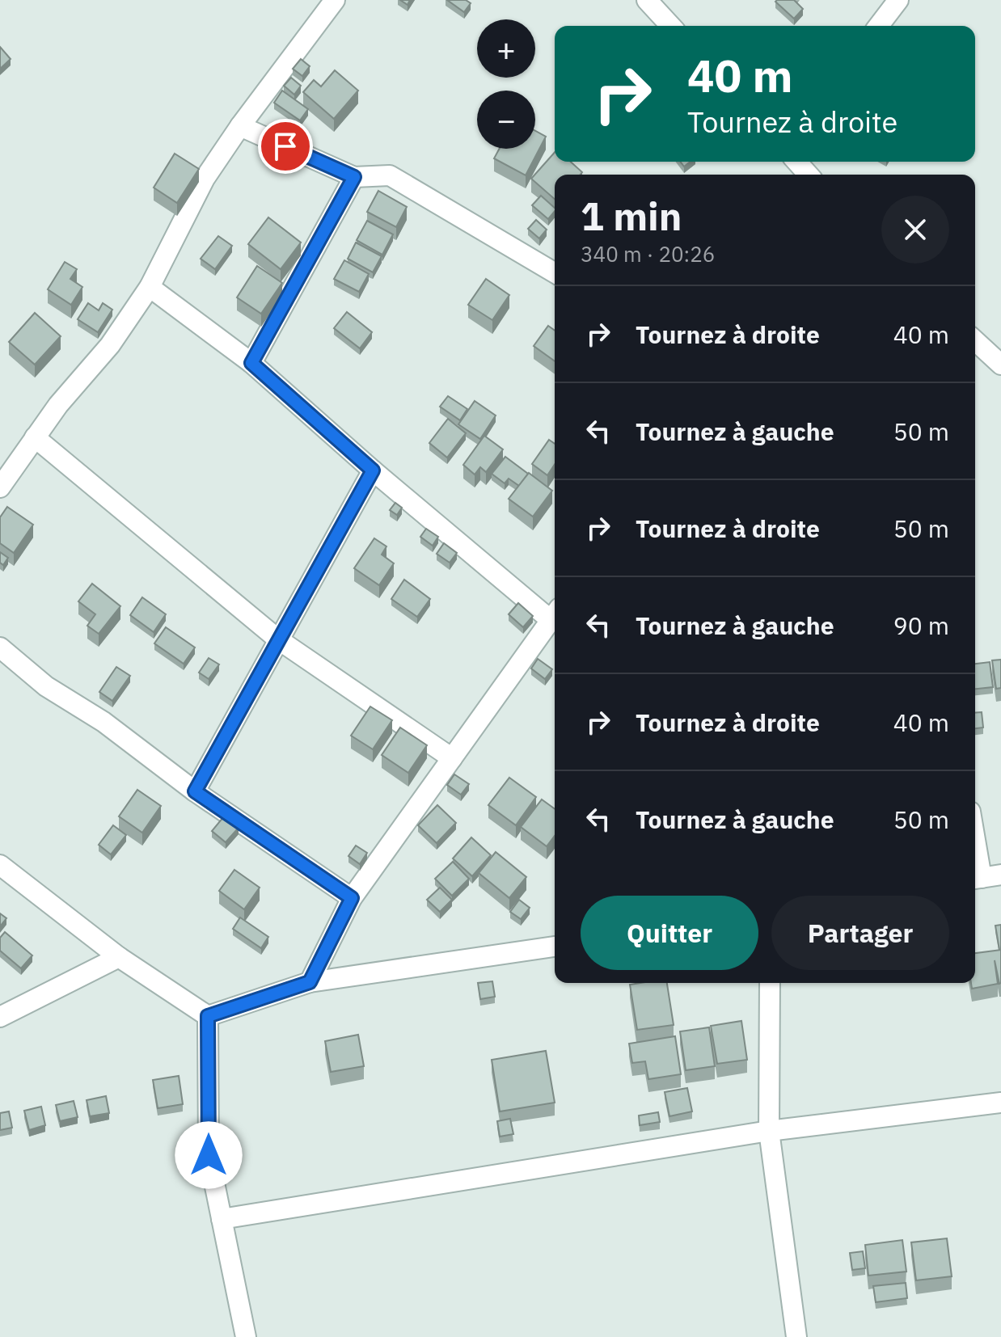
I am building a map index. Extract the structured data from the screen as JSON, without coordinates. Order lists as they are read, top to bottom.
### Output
{
  "page": {
    "map_buttons": ["+", "−"],
    "turn": ["40 m", "Tournez à droite"],
    "heading": ["1 min", "340 m · 20:26"],
    "list": [
      {
        "name": "Tournez à droite",
        "value": "40 m"
      },
      {
        "name": "Tournez à gauche",
        "value": "50 m"
      },
      {
        "name": "Tournez à droite",
        "value": "50 m"
      },
      {
        "name": "Tournez à gauche",
        "value": "90 m"
      },
      {
        "name": "Tournez à droite",
        "value": "40 m"
      },
      {
        "name": "Tournez à gauche",
        "value": "50 m"
      }
    ],
    "buttons": ["Quitter", "Partager"]
  }
}
